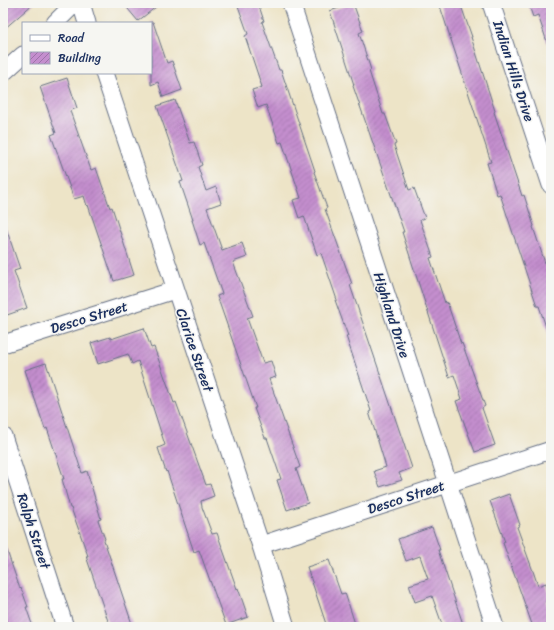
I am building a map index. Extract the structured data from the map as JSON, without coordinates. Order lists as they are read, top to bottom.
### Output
{
  "streets": {
    "street": [
      "Indian Hills Drive",
      "Highland Drive",
      "Desco Street",
      "Clarice Street",
      "Ralph Street"
    ]
  },
  "crossings": [
    ["Highland Drive", "Desco Street"],
    ["Desco Street", "Clarice Street"]
  ],
  "legend": ["Road", "Building"]
}
